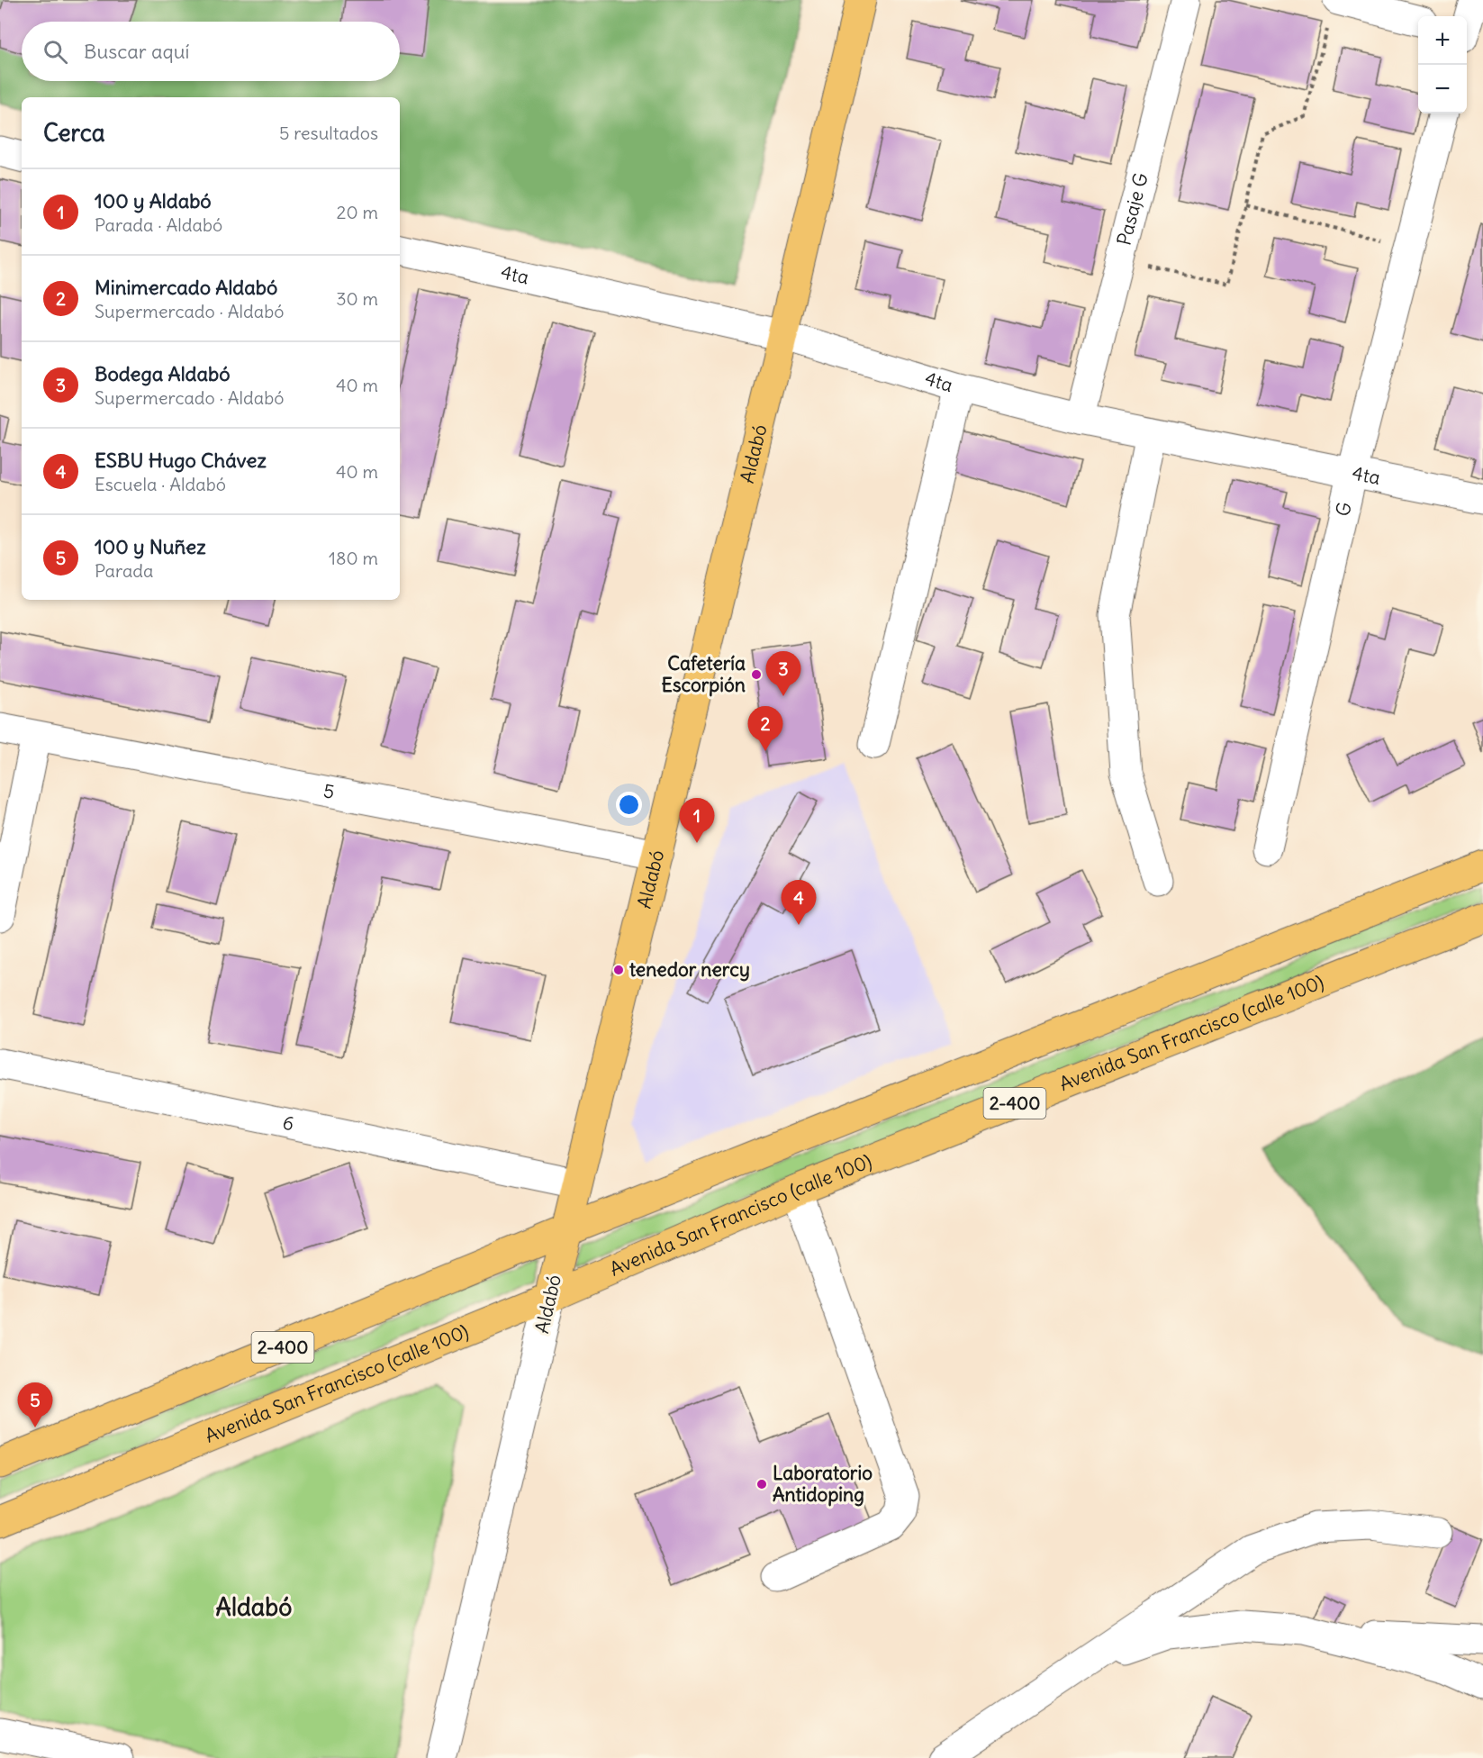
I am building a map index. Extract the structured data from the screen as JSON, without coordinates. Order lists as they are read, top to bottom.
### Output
{
  "streets": {
    "main road": ["Aldabó", "Avenida San Francisco (calle 100)", "2-400"],
    "street": [
      "Pasaje G",
      "4ta",
      "G",
      "5",
      "6"
    ]
  },
  "crossings": [
    ["Pasaje G", "4ta"],
    ["4ta", "Aldabó"],
    ["4ta", "G"],
    ["Aldabó", "5"],
    ["Aldabó", "Avenida San Francisco (calle 100)"],
    ["Aldabó", "2-400"],
    ["Aldabó", "6"]
  ],
  "districts": ["Aldabó"],
  "places": ["Cafetería Escorpión", "tenedor nercy", "Laboratorio Antidoping"],
  "page": {
    "map_buttons": ["+", "−"],
    "search": "Buscar aquí",
    "heading": ["Cerca", "5 resultados"],
    "list": [
      {
        "mark": "1",
        "name": "100 y Aldabó",
        "note": "Parada · Aldabó",
        "value": "20 m"
      },
      {
        "mark": "2",
        "name": "Minimercado Aldabó",
        "note": "Supermercado · Aldabó",
        "value": "30 m"
      },
      {
        "mark": "3",
        "name": "Bodega Aldabó",
        "note": "Supermercado · Aldabó",
        "value": "40 m"
      },
      {
        "mark": "4",
        "name": "ESBU Hugo Chávez",
        "note": "Escuela · Aldabó",
        "value": "40 m"
      },
      {
        "mark": "5",
        "name": "100 y Nuñez",
        "note": "Parada",
        "value": "180 m"
      }
    ],
    "pins": [
      "3",
      "2",
      "1",
      "4",
      "5"
    ]
  }
}
